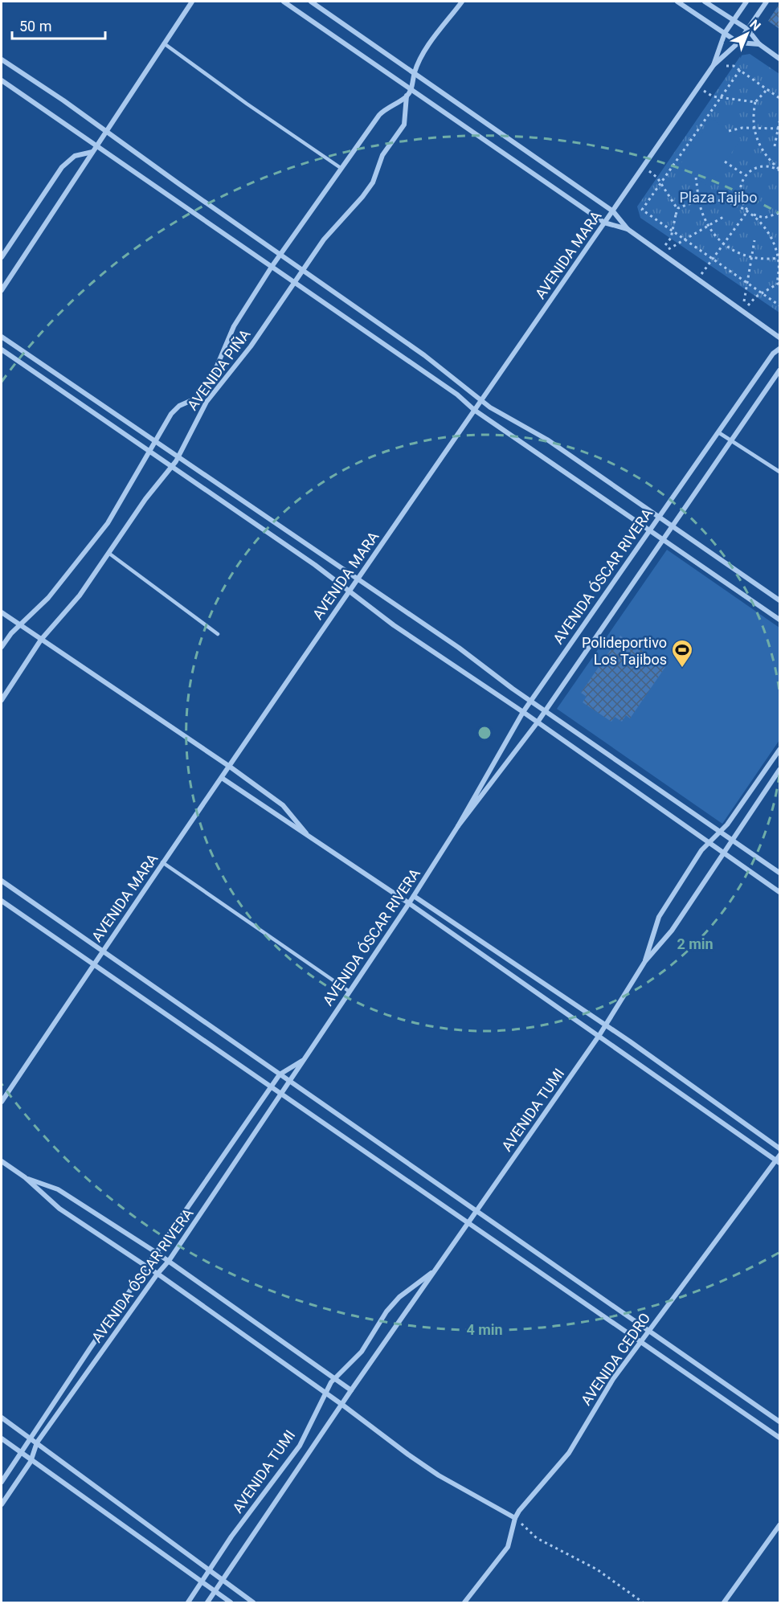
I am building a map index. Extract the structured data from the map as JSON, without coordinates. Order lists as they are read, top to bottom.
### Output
{
  "streets": {
    "street": [
      "AVENIDA MARA",
      "AVENIDA PIÑA",
      "AVENIDA ÓSCAR RIVERA",
      "AVENIDA TUMI",
      "AVENIDA CEDRO"
    ]
  },
  "parks": ["Plaza Tajibo"],
  "places": {
    "sports": ["Polideportivo Los Tajibos"]
  },
  "scale_bar": "50 m",
  "north": "top right",
  "rings": ["2 min", "4 min"]
}
